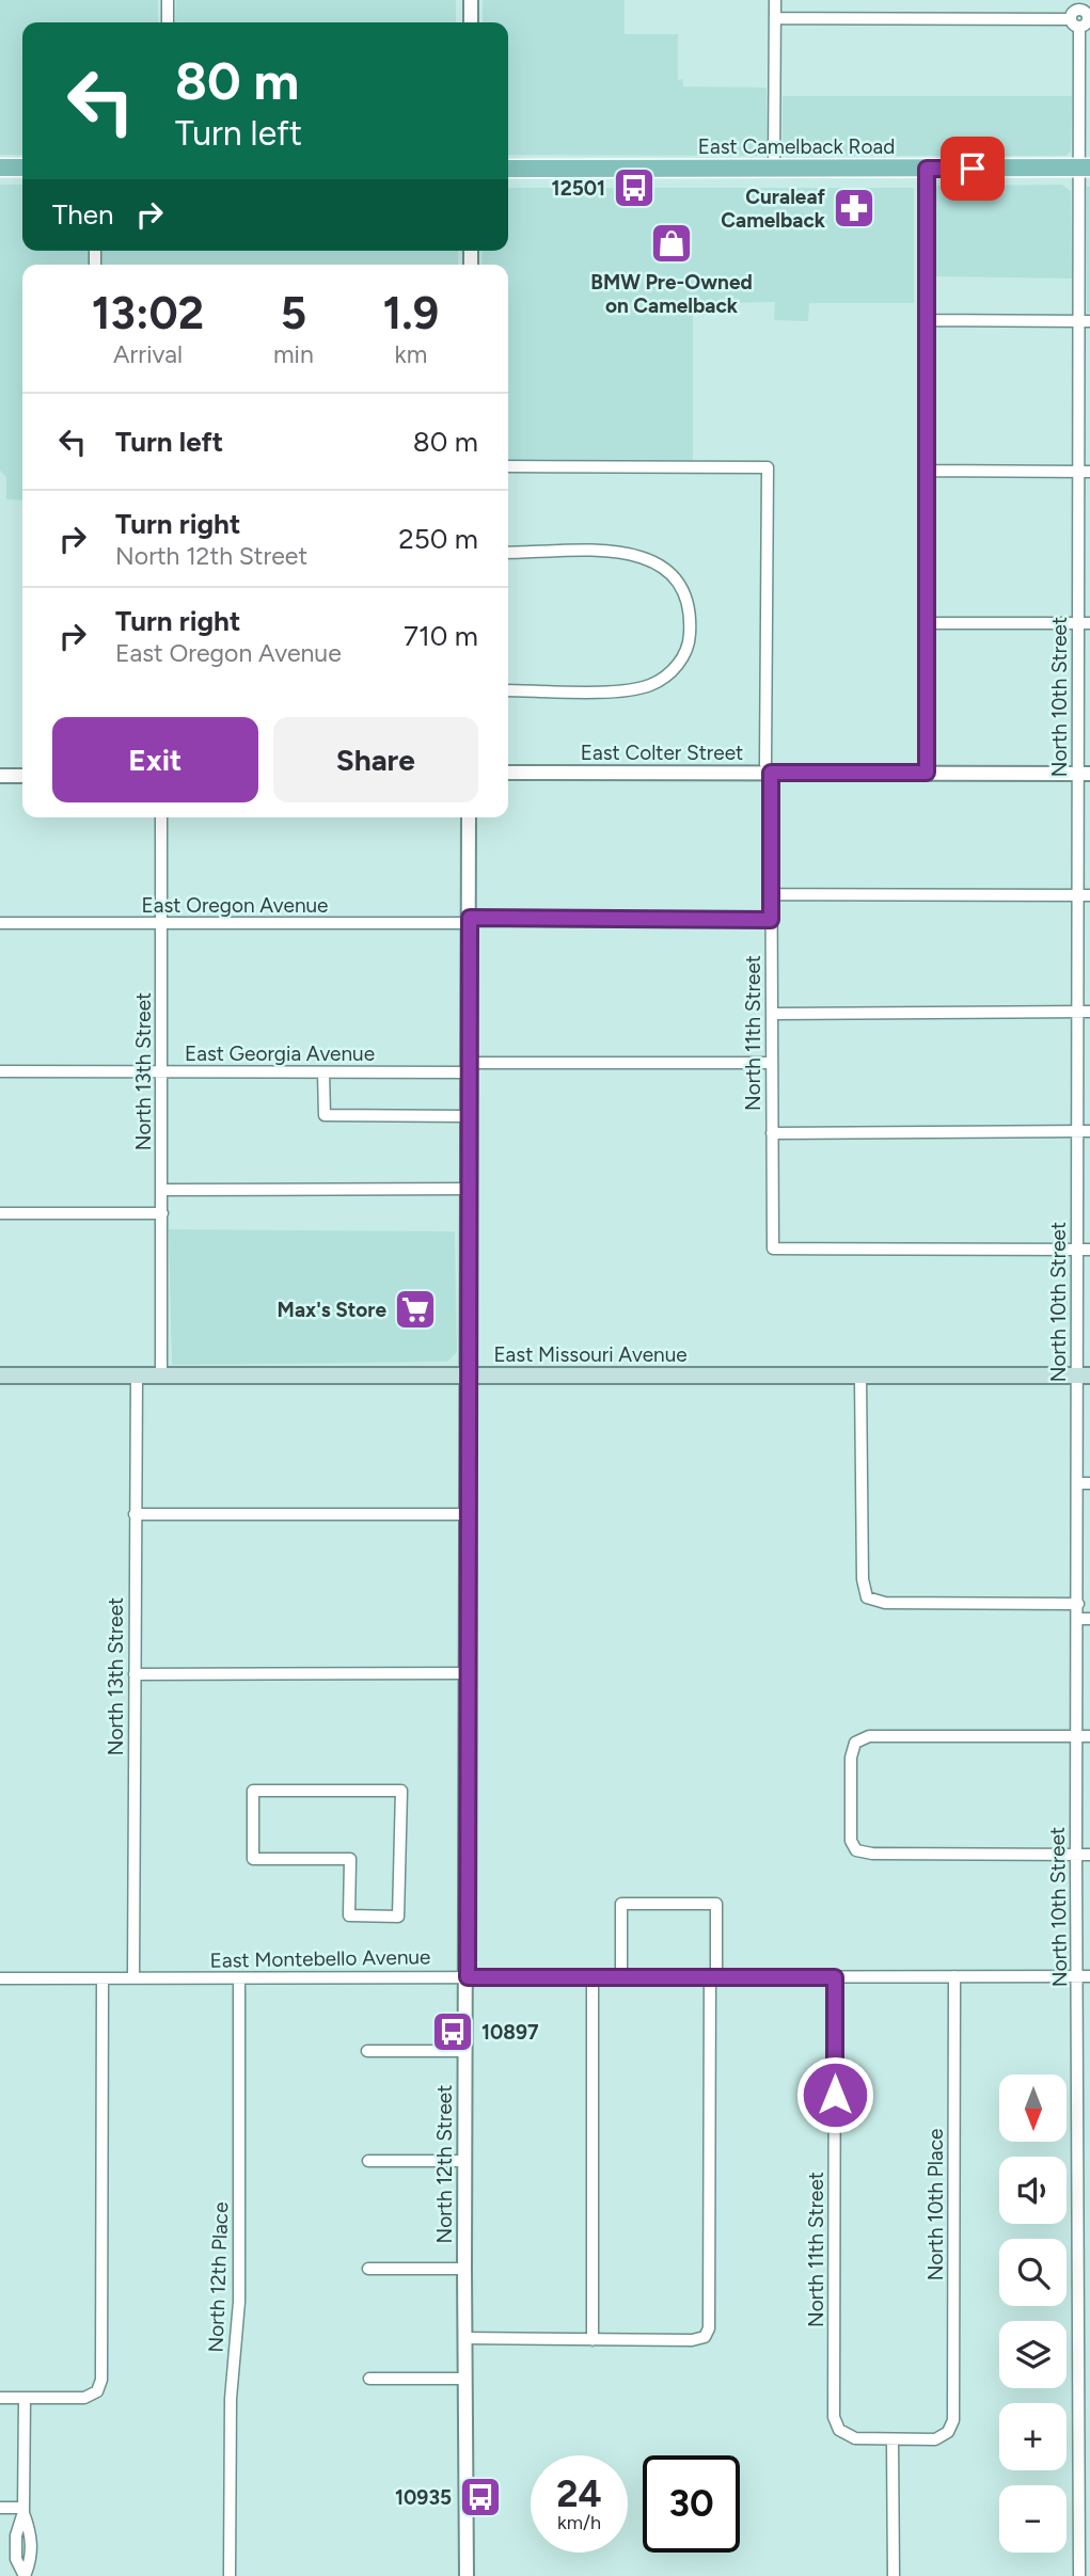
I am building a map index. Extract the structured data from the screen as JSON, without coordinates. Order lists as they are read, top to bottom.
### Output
{
  "streets": {
    "main road": ["East Camelback Road", "East Missouri Avenue"],
    "street": [
      "North 10th Street",
      "East Colter Street",
      "East Oregon Avenue",
      "North 11th Street",
      "East Georgia Avenue",
      "North 13th Street",
      "East Montebello Avenue",
      "North 12th Street",
      "North 10th Place",
      "North 12th Place"
    ]
  },
  "crossings": [
    ["East Camelback Road", "North 10th Street"],
    ["North 10th Street", "East Colter Street"],
    ["North 10th Street", "North 11th Street"],
    ["North 10th Street", "East Missouri Avenue"],
    ["North 10th Street", "East Montebello Avenue"],
    ["East Colter Street", "North 11th Street"],
    ["East Oregon Avenue", "North 11th Street"],
    ["East Oregon Avenue", "North 13th Street"],
    ["East Oregon Avenue", "North 12th Street"],
    ["North 11th Street", "East Georgia Avenue"],
    ["North 11th Street", "East Montebello Avenue"],
    ["North 11th Street", "North 10th Place"],
    ["East Georgia Avenue", "North 13th Street"],
    ["East Georgia Avenue", "North 12th Street"],
    ["North 13th Street", "East Missouri Avenue"],
    ["North 13th Street", "East Montebello Avenue"],
    ["East Missouri Avenue", "North 12th Street"],
    ["East Montebello Avenue", "North 12th Street"],
    ["East Montebello Avenue", "North 10th Place"],
    ["East Montebello Avenue", "North 12th Place"]
  ],
  "places": {
    "bus stop": ["12501", "10897", "10935"],
    "pharmacy": ["Curaleaf Camelback"],
    "shop": ["BMW Pre-Owned on Camelback"],
    "supermarket": ["Max's Store"]
  },
  "north": "bottom",
  "page": {
    "turn": ["80 m", "Turn left"],
    "then": "Then",
    "eta": [
      "13:02",
      "Arrival",
      "5",
      "min",
      "1.9",
      "km"
    ],
    "list": [
      {
        "name": "Turn left",
        "value": "80 m"
      },
      {
        "name": "Turn right",
        "note": "North 12th Street",
        "value": "250 m"
      },
      {
        "name": "Turn right",
        "note": "East Oregon Avenue",
        "value": "710 m"
      }
    ],
    "buttons": ["Exit", "Share"],
    "map_buttons": ["+", "−"],
    "speed": "24 km/h",
    "limit": "30"
  }
}
